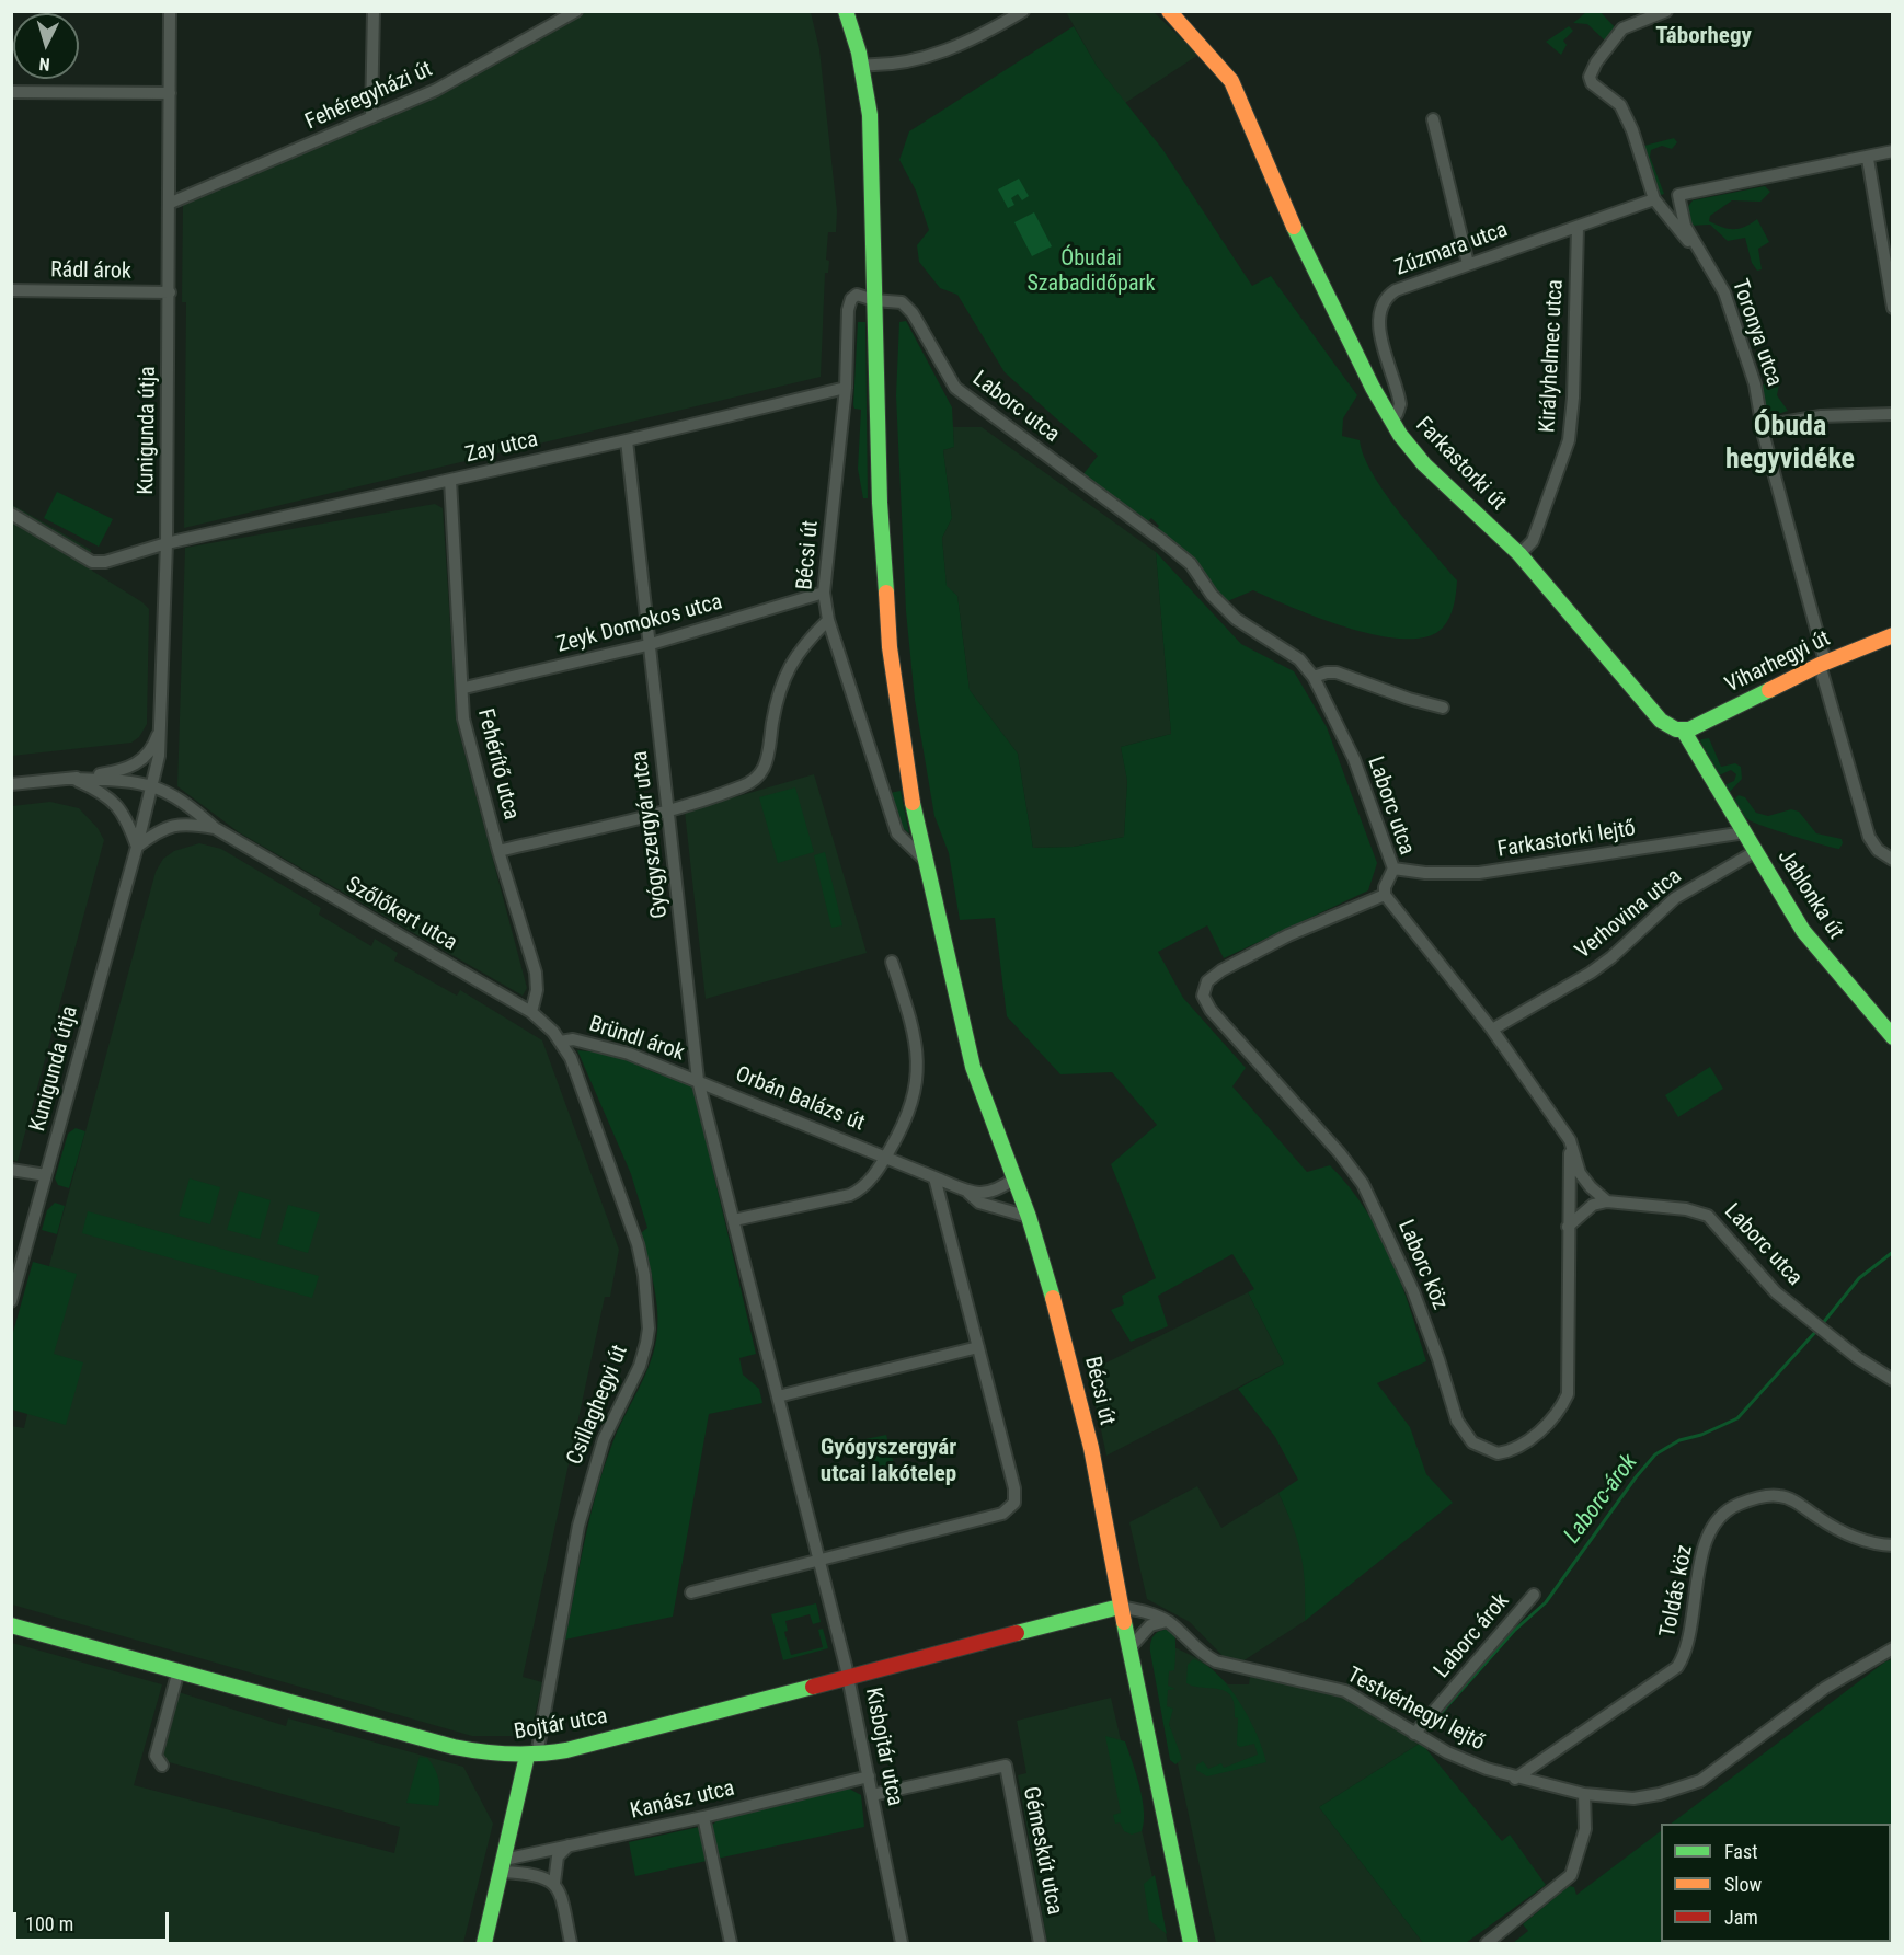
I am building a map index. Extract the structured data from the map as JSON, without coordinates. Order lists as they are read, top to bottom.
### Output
{
  "streets": {
    "street": [
      "Fehéregyházi út",
      "Zúzmara utca",
      "Rádl árok",
      "Toronya utca",
      "Királyhelmec utca",
      "Laborc utca",
      "Kunigunda útja",
      "Zay utca",
      "Farkastorki út",
      "Bécsi út",
      "Zeyk Domokos utca",
      "Viharhegyi út",
      "Fehérítő utca",
      "Gyógyszergyár utca",
      "Farkastorki lejtő",
      "Jablonka út",
      "Szőlőkert utca",
      "Verhovina utca",
      "Bründl árok",
      "Orbán Balázs út",
      "Laborc köz",
      "Csillaghegyi út",
      "Toldás köz",
      "Laborc árok",
      "Testvérhegyi lejtő",
      "Bojtár utca",
      "Kisbojtár utca",
      "Kanász utca",
      "Gémeskút utca"
    ]
  },
  "crossings": [
    ["Fehéregyházi út", "Kunigunda útja"],
    ["Zúzmara utca", "Toronya utca"],
    ["Zúzmara utca", "Királyhelmec utca"],
    ["Zúzmara utca", "Farkastorki út"],
    ["Rádl árok", "Kunigunda útja"],
    ["Toronya utca", "Viharhegyi út"],
    ["Királyhelmec utca", "Farkastorki út"],
    ["Laborc utca", "Bécsi út"],
    ["Laborc utca", "Farkastorki lejtő"],
    ["Laborc utca", "Laborc köz"],
    ["Kunigunda útja", "Zay utca"],
    ["Kunigunda útja", "Szőlőkert utca"],
    ["Zay utca", "Bécsi út"],
    ["Zay utca", "Fehérítő utca"],
    ["Zay utca", "Gyógyszergyár utca"],
    ["Farkastorki út", "Viharhegyi út"],
    ["Farkastorki út", "Farkastorki lejtő"],
    ["Farkastorki út", "Jablonka út"],
    ["Bécsi út", "Zeyk Domokos utca"],
    ["Bécsi út", "Orbán Balázs út"],
    ["Bécsi út", "Testvérhegyi lejtő"],
    ["Bécsi út", "Bojtár utca"],
    ["Zeyk Domokos utca", "Fehérítő utca"],
    ["Zeyk Domokos utca", "Gyógyszergyár utca"],
    ["Fehérítő utca", "Szőlőkert utca"],
    ["Gyógyszergyár utca", "Bründl árok"],
    ["Gyógyszergyár utca", "Orbán Balázs út"],
    ["Gyógyszergyár utca", "Kisbojtár utca"],
    ["Farkastorki lejtő", "Jablonka út"],
    ["Jablonka út", "Verhovina utca"],
    ["Szőlőkert utca", "Bründl árok"],
    ["Szőlőkert utca", "Csillaghegyi út"],
    ["Bründl árok", "Orbán Balázs út"],
    ["Bründl árok", "Csillaghegyi út"],
    ["Csillaghegyi út", "Bojtár utca"],
    ["Csillaghegyi út", "Kanász utca"],
    ["Toldás köz", "Testvérhegyi lejtő"],
    ["Laborc árok", "Testvérhegyi lejtő"],
    ["Testvérhegyi lejtő", "Bojtár utca"],
    ["Bojtár utca", "Kisbojtár utca"],
    ["Kisbojtár utca", "Kanász utca"],
    ["Kisbojtár utca", "Gémeskút utca"]
  ],
  "districts": ["Táborhegy", "Óbuda hegyvidéke", "Gyógyszergyár utcai lakótelep"],
  "water": ["Laborc-árok"],
  "parks": ["Óbudai Szabadidőpark"],
  "legend": ["Fast", "Slow", "Jam"],
  "scale_bar": "100 m",
  "north": "bottom"
}
